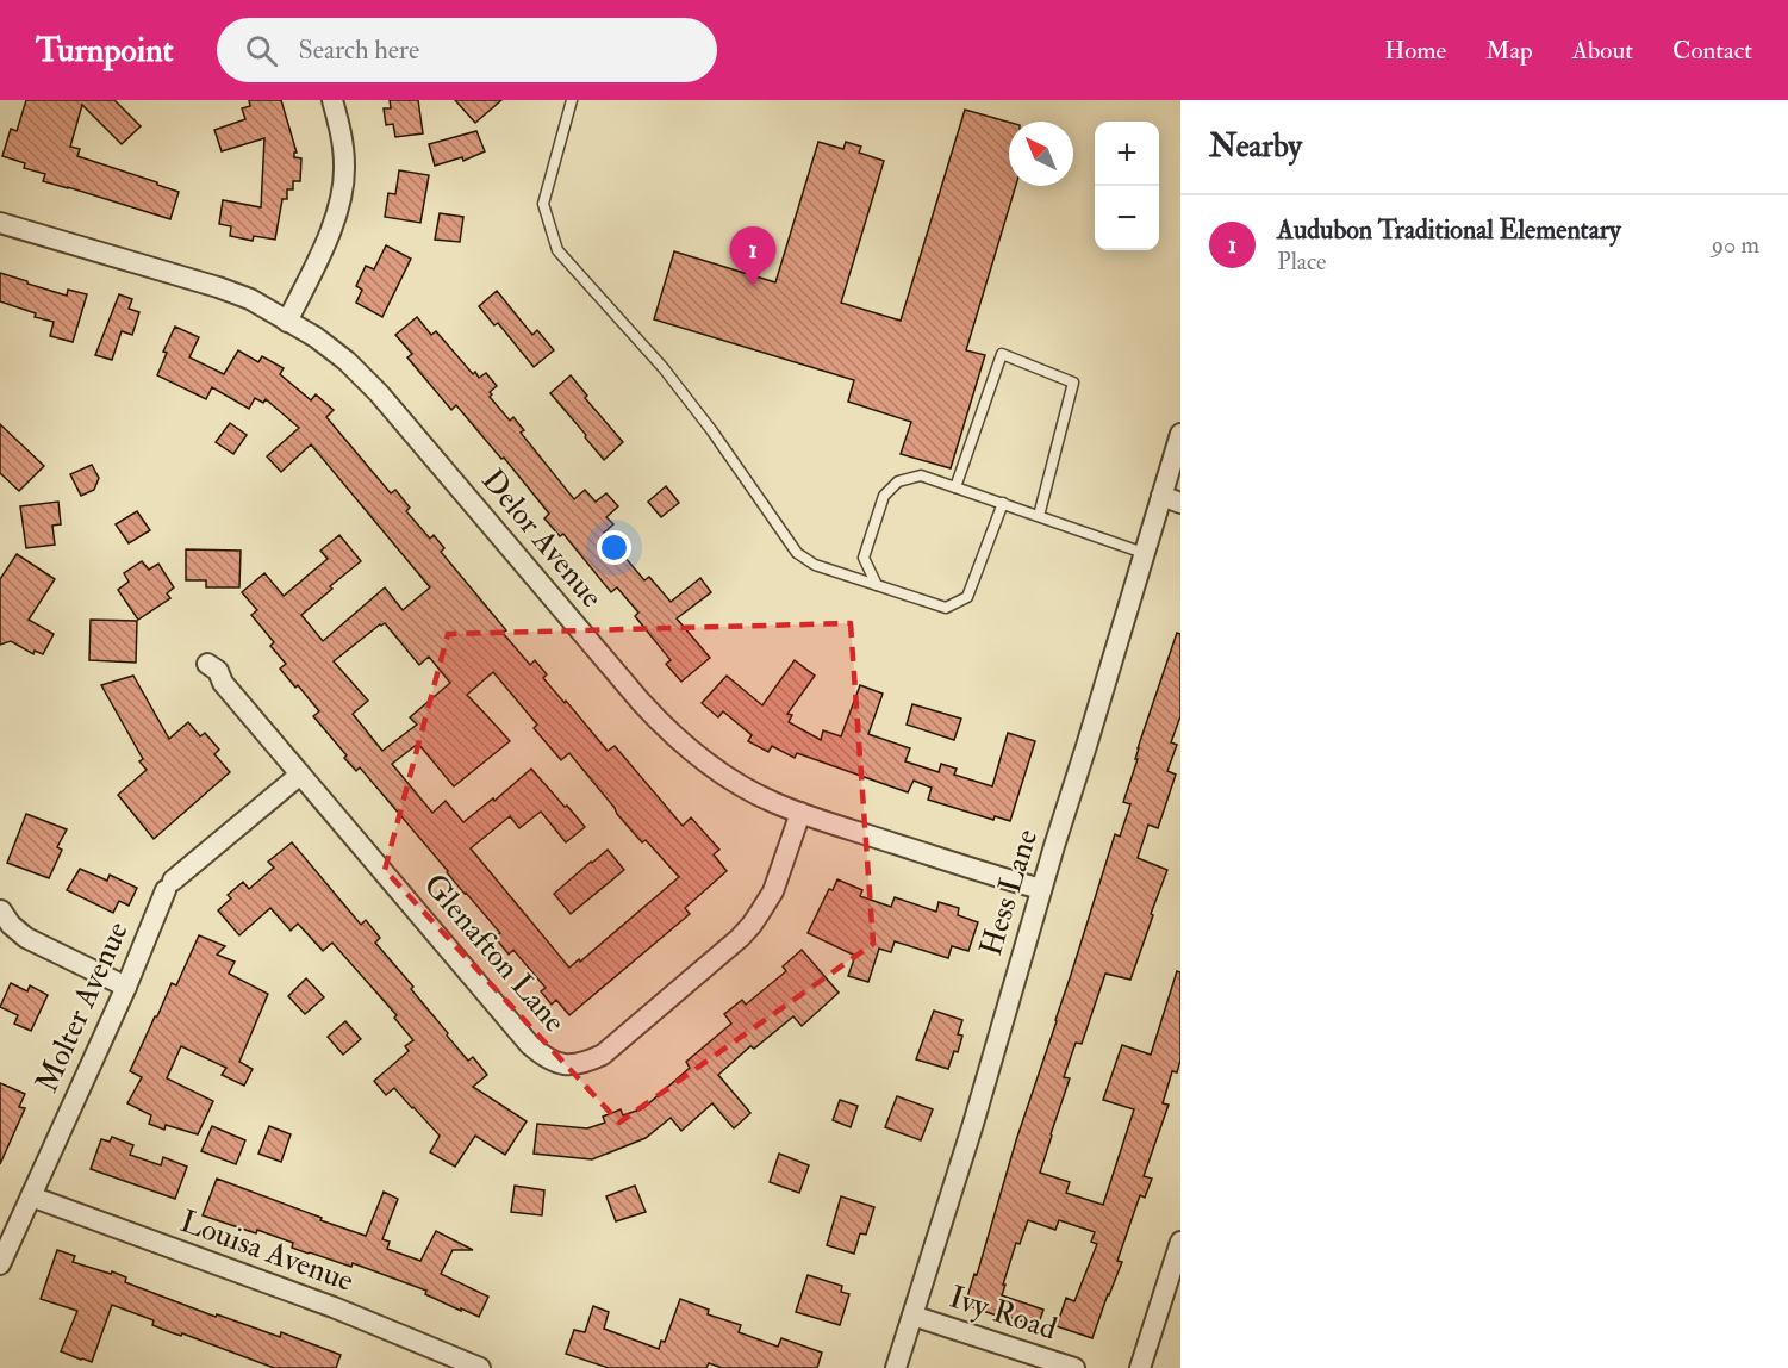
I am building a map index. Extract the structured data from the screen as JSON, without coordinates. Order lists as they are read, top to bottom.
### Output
{
  "streets": {
    "street": [
      "Delor Avenue",
      "Hess Lane",
      "Glenafton Lane",
      "Molter Avenue",
      "Louisa Avenue",
      "Ivy Road"
    ]
  },
  "crossings": [
    ["Delor Avenue", "Hess Lane"],
    ["Delor Avenue", "Glenafton Lane"],
    ["Hess Lane", "Ivy Road"],
    ["Glenafton Lane", "Molter Avenue"],
    ["Molter Avenue", "Louisa Avenue"]
  ],
  "north": "top left",
  "page": {
    "header": "Turnpoint",
    "search": "Search here",
    "nav": [
      "Home",
      "Map",
      "About",
      "Contact"
    ],
    "heading": "Nearby",
    "map_buttons": ["+", "−"],
    "list": [
      {
        "mark": "1",
        "name": "Audubon Traditional Elementary",
        "note": "Place",
        "value": "90 m"
      }
    ],
    "pins": "1"
  }
}
